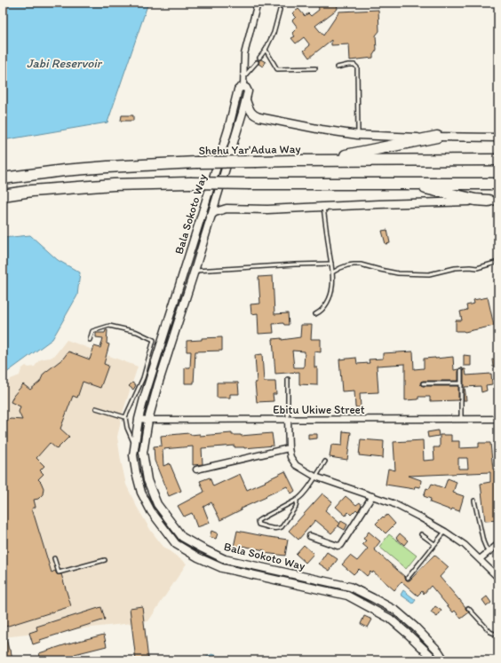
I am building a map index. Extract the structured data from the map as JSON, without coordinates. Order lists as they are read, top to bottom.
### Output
{
  "streets": {
    "highway": ["Shehu Yar'Adua Way"],
    "street": ["Bala Sokoto Way", "Ebitu Ukiwe Street"]
  },
  "crossings": [
    ["Bala Sokoto Way", "Ebitu Ukiwe Street"]
  ],
  "water": ["Jabi Reservoir"]
}
